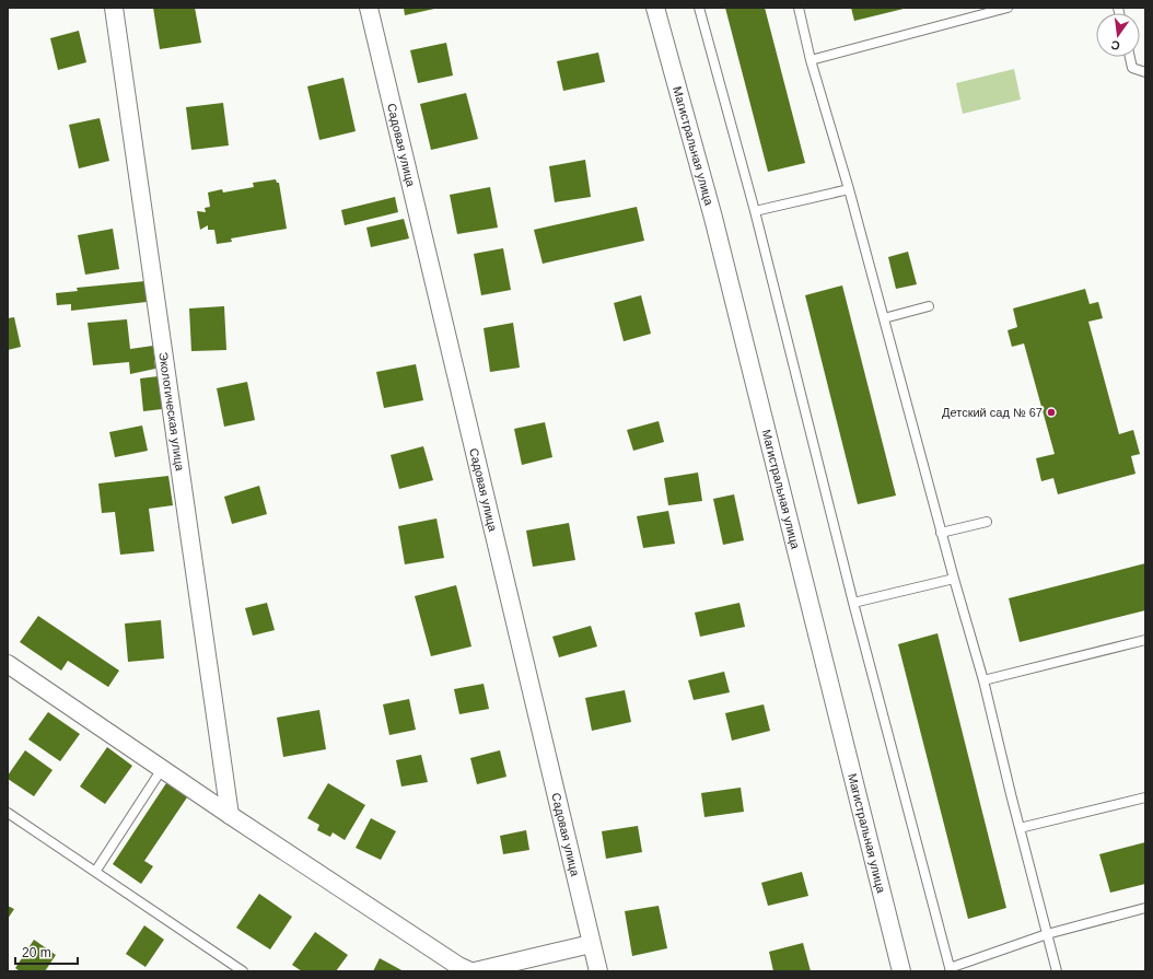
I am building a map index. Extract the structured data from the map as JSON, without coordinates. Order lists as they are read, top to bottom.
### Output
{
  "streets": {
    "street": ["Садовая улица", "Магистральная улица", "Экологическая улица"]
  },
  "places": ["Детский сад № 67"],
  "scale_bar": "20 m",
  "north": "bottom"
}
